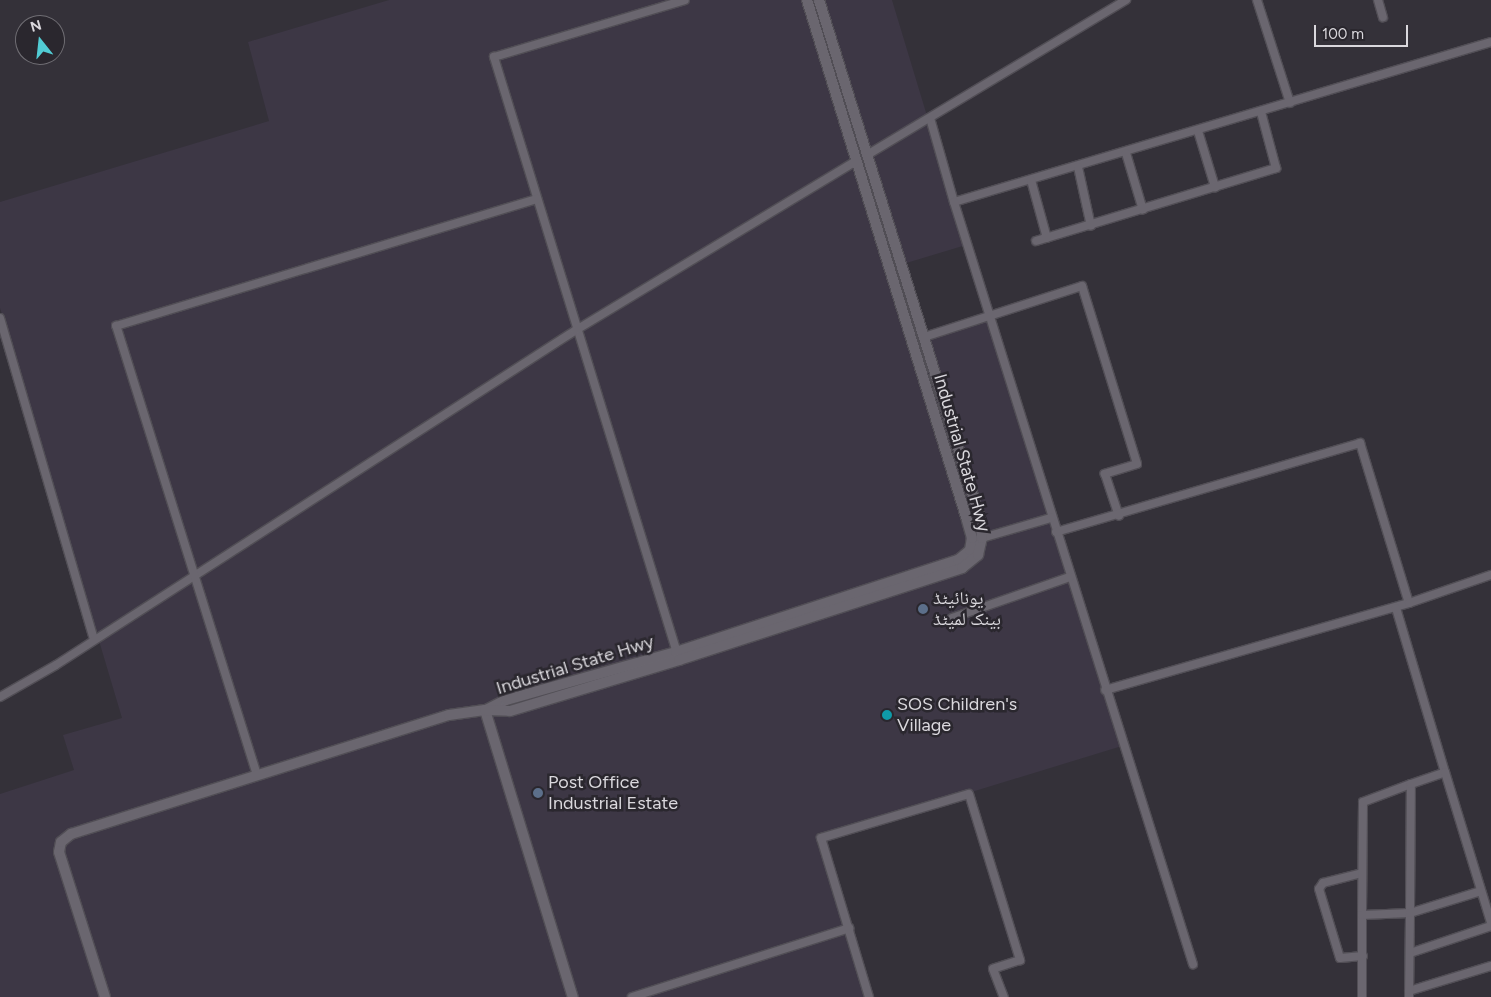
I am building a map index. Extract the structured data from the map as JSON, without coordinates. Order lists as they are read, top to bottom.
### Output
{
  "streets": {
    "main road": ["Industrial State Hwy"]
  },
  "places": ["یونائیٹڈ بینک لمیٹڈ", "SOS Children's Village", "Post Office Industrial Estate"],
  "scale_bar": "100 m",
  "north": "top"
}
